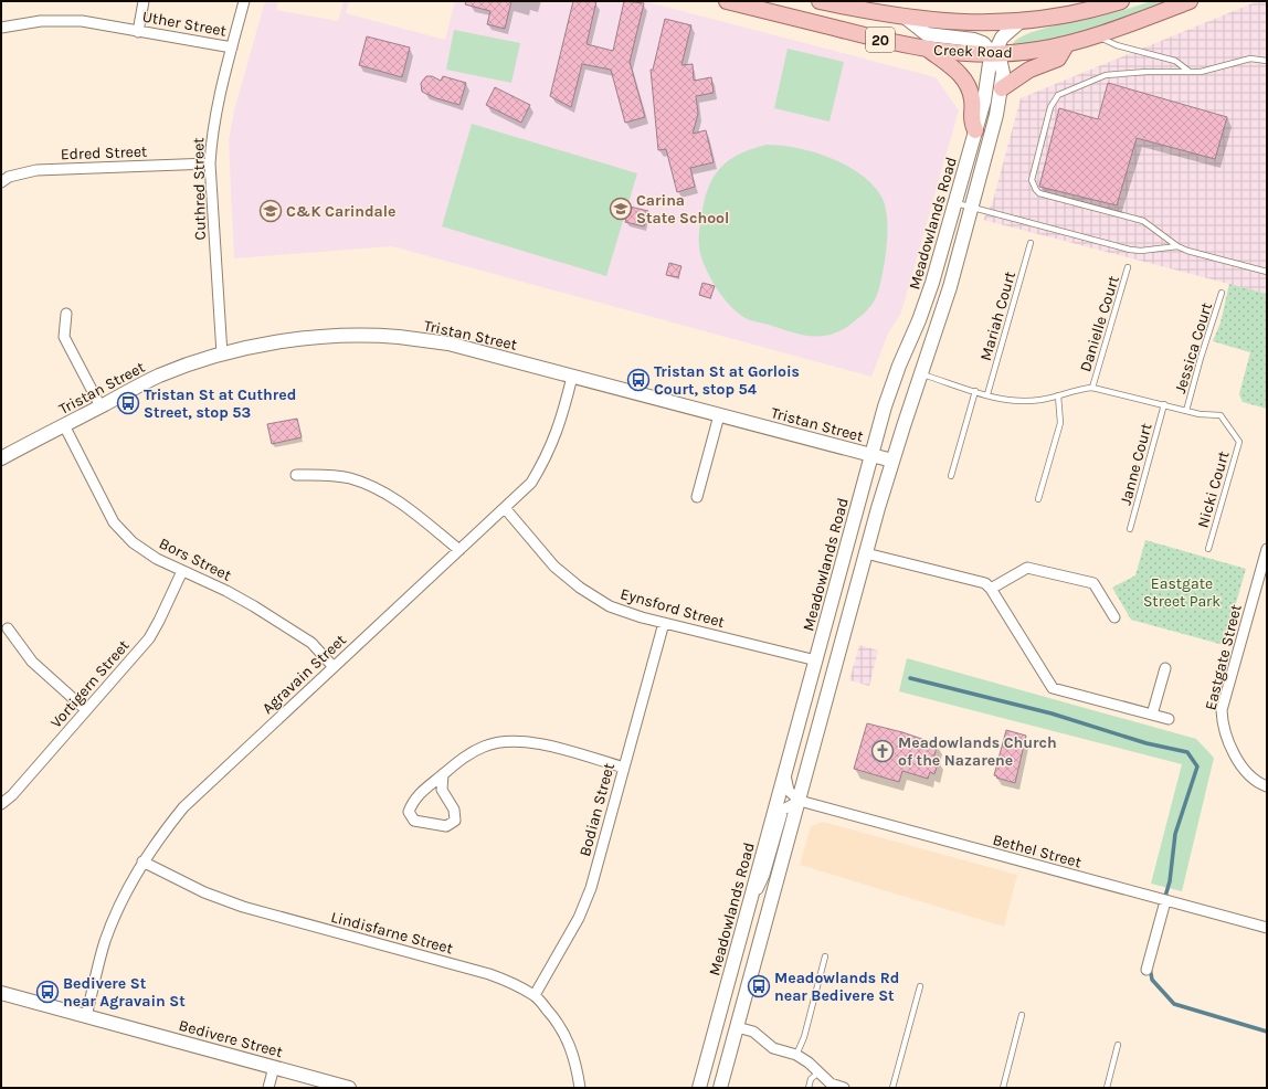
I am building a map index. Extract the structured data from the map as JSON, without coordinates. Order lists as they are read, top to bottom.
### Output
{
  "streets": {
    "main road": [
      "20",
      "Creek Road",
      "Meadowlands Road",
      "Tristan Street",
      "Bedivere Street"
    ],
    "street": [
      "Uther Street",
      "Edred Street",
      "Cuthred Street",
      "Bors Street",
      "Eynsford Street",
      "Eastgate Street",
      "Agravain Street",
      "Vortigern Street",
      "Bodian Street",
      "Bethel Street",
      "Lindisfarne Street"
    ],
    "lane": [
      "Mariah Court",
      "Danielle Court",
      "Jessica Court",
      "Janne Court",
      "Nicki Court"
    ]
  },
  "crossings": [
    ["Uther Street", "Cuthred Street"],
    ["Creek Road", "Meadowlands Road"],
    ["Edred Street", "Cuthred Street"],
    ["Cuthred Street", "Tristan Street"],
    ["Meadowlands Road", "Tristan Street"],
    ["Meadowlands Road", "Eynsford Street"],
    ["Tristan Street", "Bors Street"],
    ["Tristan Street", "Agravain Street"],
    ["Jessica Court", "Nicki Court"],
    ["Bors Street", "Agravain Street"],
    ["Bors Street", "Vortigern Street"],
    ["Eynsford Street", "Agravain Street"],
    ["Eynsford Street", "Bodian Street"],
    ["Agravain Street", "Lindisfarne Street"],
    ["Agravain Street", "Bedivere Street"],
    ["Bodian Street", "Lindisfarne Street"]
  ],
  "parks": ["Eastgate Street Park"],
  "places": {
    "school or university": ["Carina State School", "C&K Carindale"],
    "bus stop": [
      "Tristan St at Gorlois Court, stop 54",
      "Tristan St at Cuthred Street, stop 53",
      "Meadowlands Rd near Bedivere St",
      "Bedivere St near Agravain St"
    ],
    "church": ["Meadowlands Church of the Nazarene"]
  }
}
